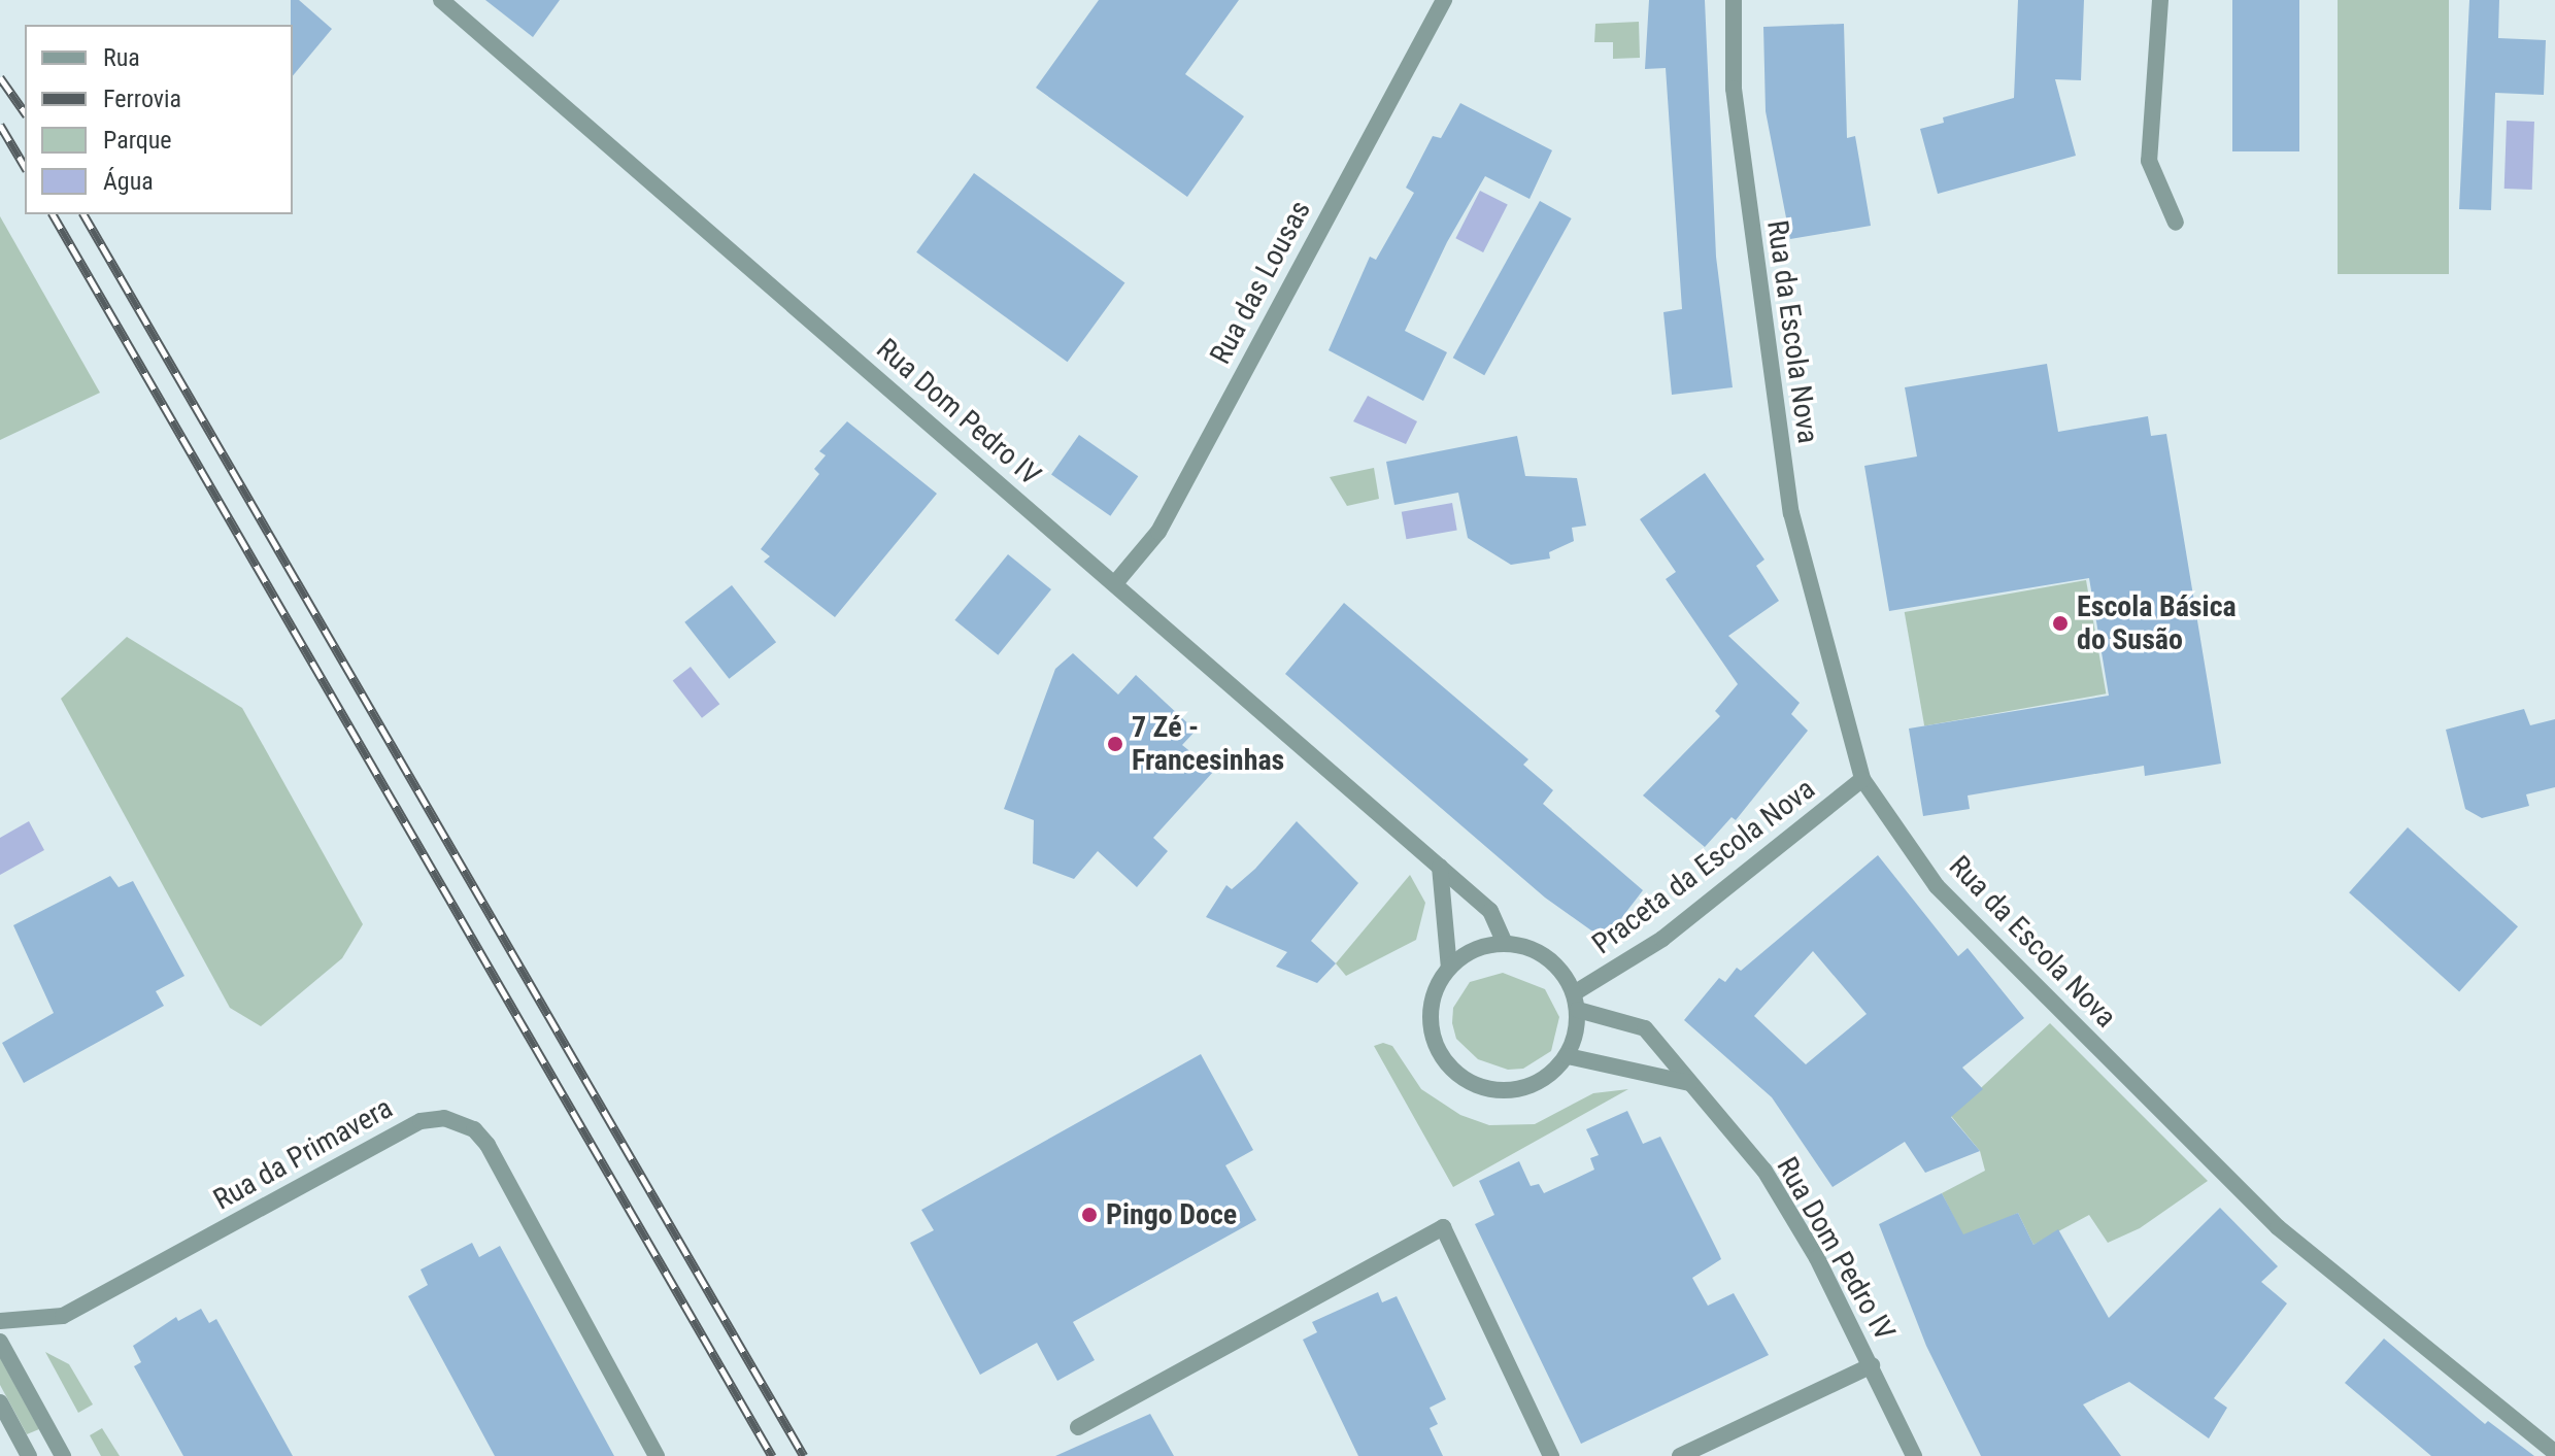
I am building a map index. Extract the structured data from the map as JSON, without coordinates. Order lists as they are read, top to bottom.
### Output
{
  "streets": {
    "street": [
      "Rua das Lousas",
      "Rua da Escola Nova",
      "Rua Dom Pedro IV",
      "Praceta da Escola Nova",
      "Rua da Primavera"
    ]
  },
  "crossings": [
    ["Rua das Lousas", "Rua Dom Pedro IV"],
    ["Rua da Escola Nova", "Praceta da Escola Nova"],
    ["Rua Dom Pedro IV", "Praceta da Escola Nova"]
  ],
  "places": ["Escola Básica do Susão", "7 Zé - Francesinhas", "Pingo Doce"],
  "legend": [
    "Rua",
    "Ferrovia",
    "Parque",
    "Água"
  ]
}
